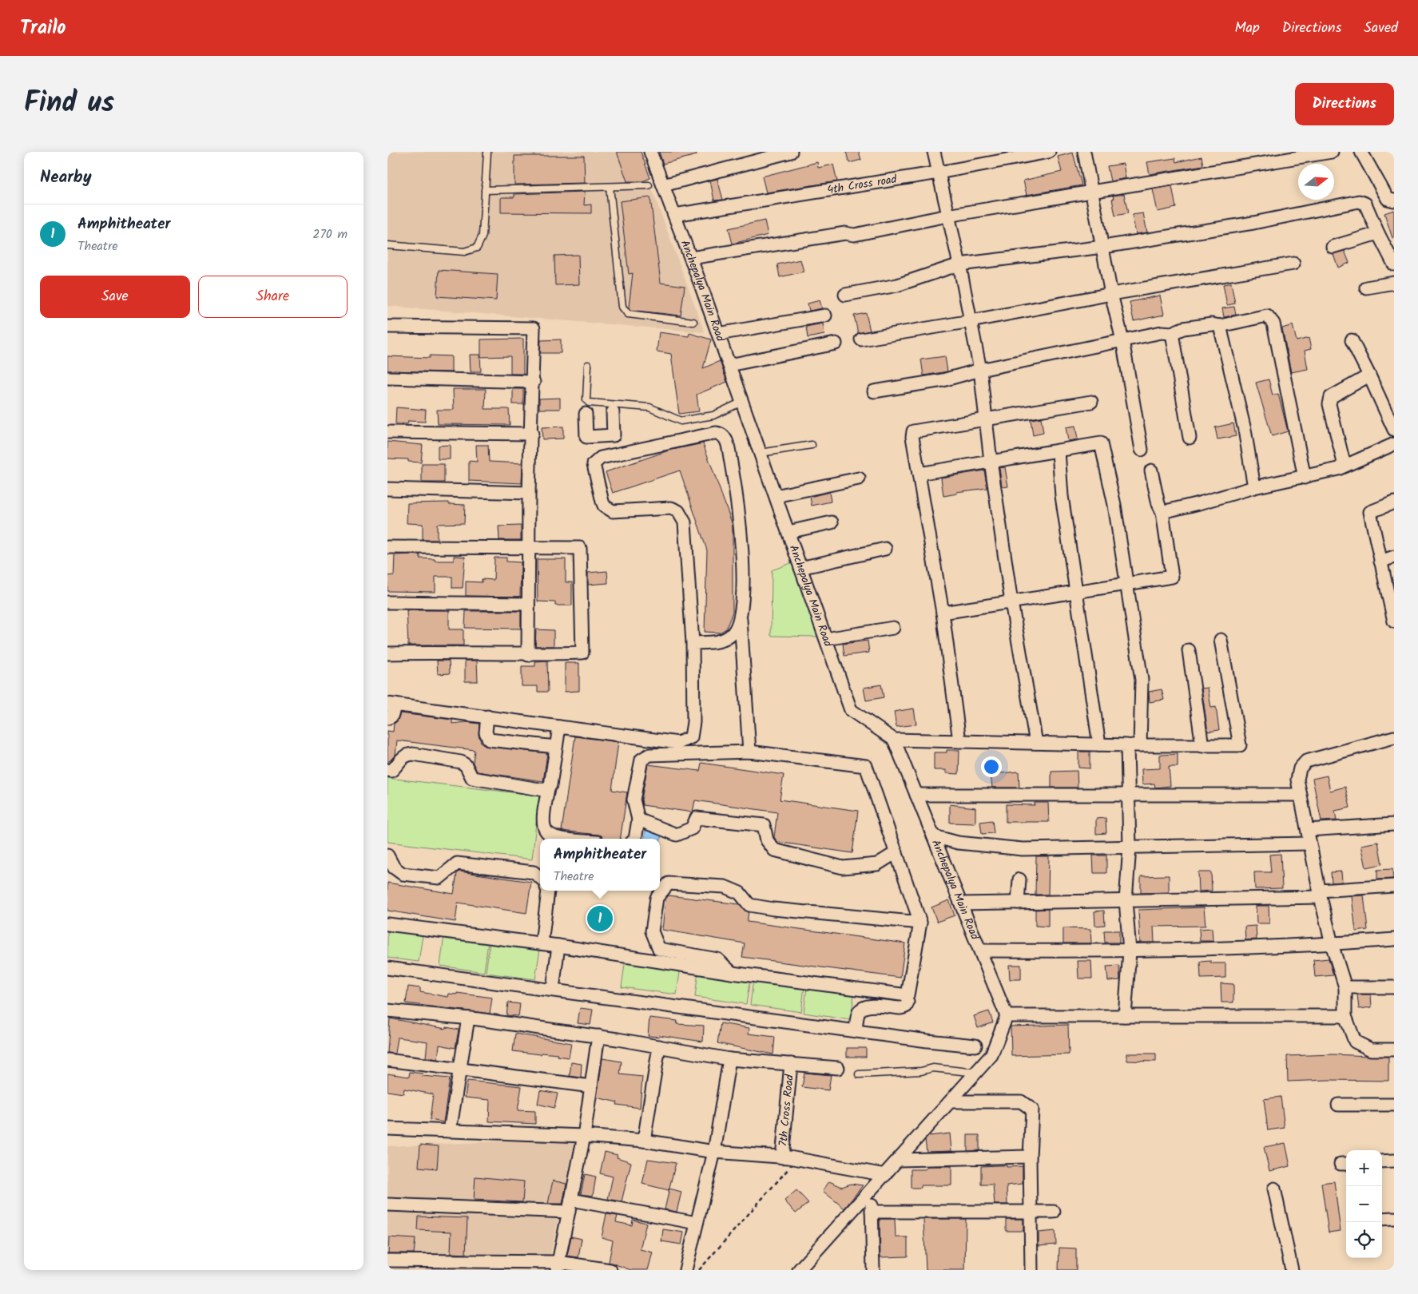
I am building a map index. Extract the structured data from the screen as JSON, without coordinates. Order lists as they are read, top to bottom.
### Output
{
  "streets": {
    "street": ["4th Cross road", "Anchepalya Main Road", "7th Cross Road"]
  },
  "crossings": [
    ["4th Cross road", "Anchepalya Main Road"]
  ],
  "north": "right",
  "page": {
    "header": "Trailo",
    "nav": ["Map", "Directions", "Saved"],
    "title": "Find us",
    "buttons": [
      "Directions",
      ["Save", "Share"]
    ],
    "heading": "Nearby",
    "list": [
      {
        "mark": "1",
        "name": "Amphitheater",
        "note": "Theatre",
        "value": "270 m"
      }
    ],
    "popup": ["Amphitheater", "Theatre"],
    "pins": "1",
    "map_buttons": ["+", "−"]
  }
}
